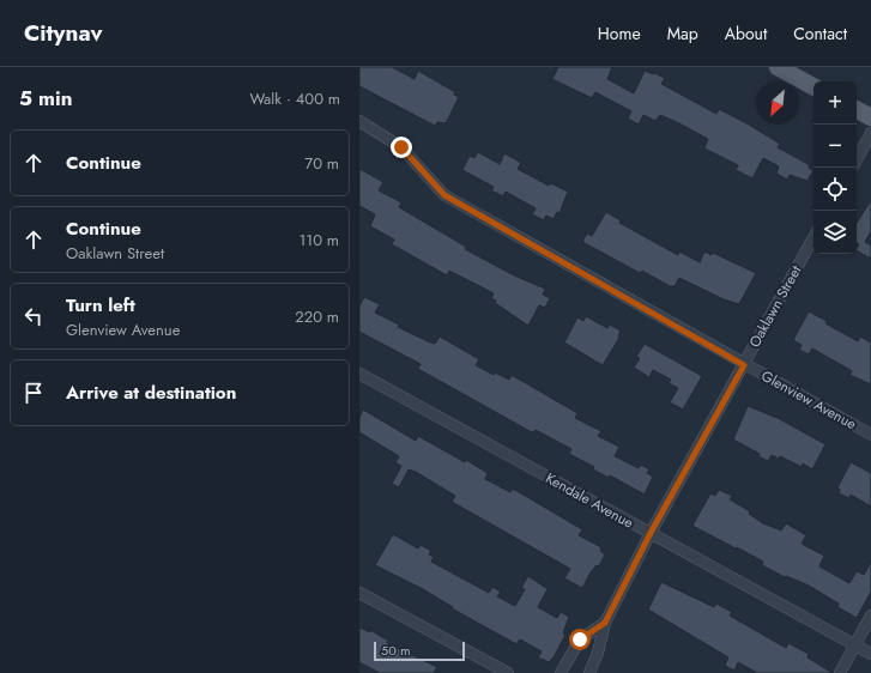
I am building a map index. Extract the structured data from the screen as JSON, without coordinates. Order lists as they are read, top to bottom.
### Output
{
  "streets": {
    "street": ["Oaklawn Street", "Glenview Avenue", "Kendale Avenue"]
  },
  "crossings": [
    ["Oaklawn Street", "Glenview Avenue"],
    ["Oaklawn Street", "Kendale Avenue"]
  ],
  "scale_bar": "50 m",
  "north": "bottom left",
  "page": {
    "header": "Citynav",
    "nav": [
      "Home",
      "Map",
      "About",
      "Contact"
    ],
    "heading": ["5 min", "Walk · 400 m"],
    "map_buttons": ["+", "−"],
    "list": [
      ["Continue", "70 m"],
      ["Continue", "Oaklawn Street", "110 m"],
      ["Turn left", "Glenview Avenue", "220 m"],
      "Arrive at destination"
    ],
    "scale": "50 m"
  }
}
